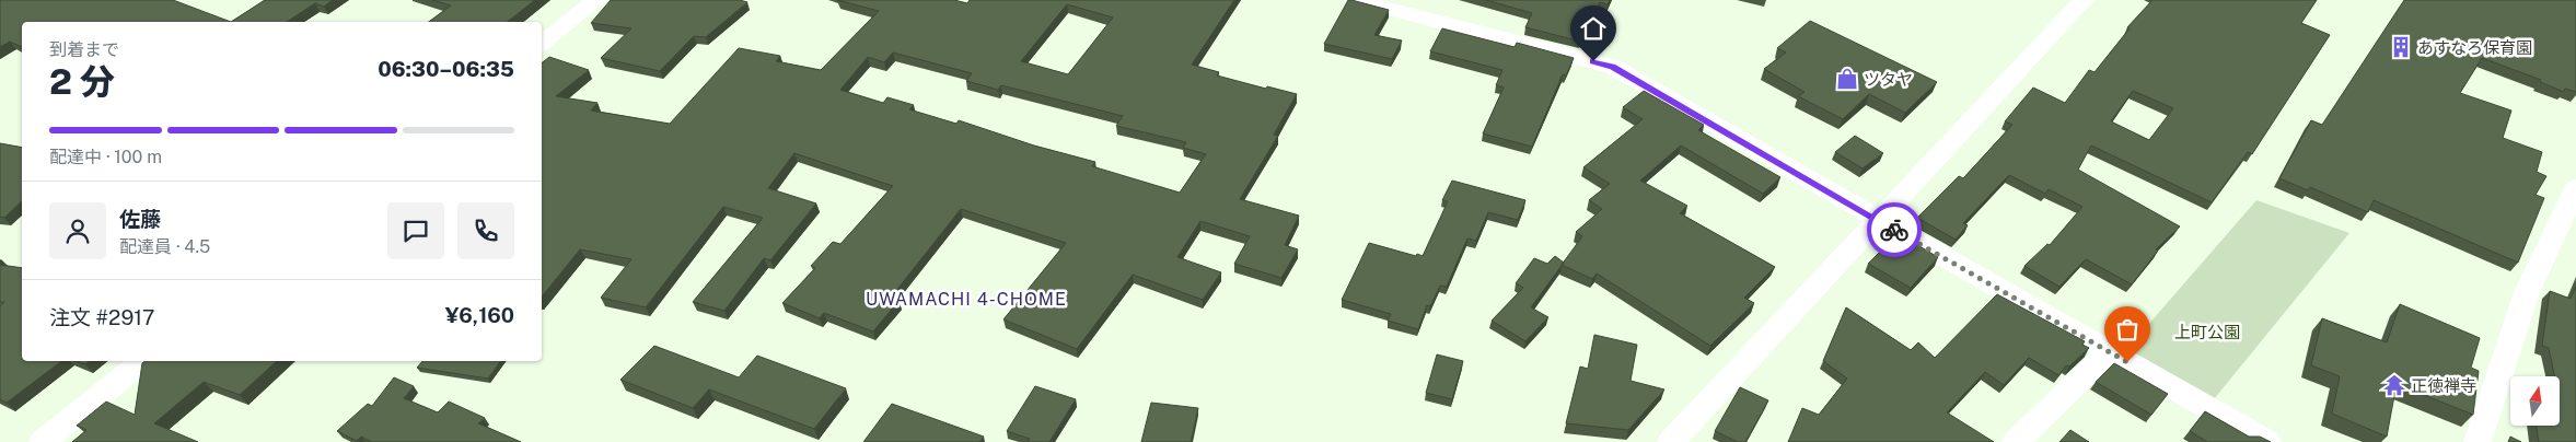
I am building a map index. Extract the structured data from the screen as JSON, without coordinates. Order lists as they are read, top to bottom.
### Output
{
  "districts": ["UWAMACHI 4-CHOME"],
  "parks": ["上町公園"],
  "places": {
    "building": ["あすなろ保育園"],
    "shop": ["ツタヤ"],
    "temple": ["正徳禅寺"]
  },
  "north": "top",
  "page": {
    "heading": ["2 分", "到着まで", "06:30–06:35"],
    "panel": [
      "佐藤",
      "配達員 · 4.5",
      "注文 #2917",
      "¥6,160"
    ],
    "bar": "配達中 · 100 m"
  }
}
